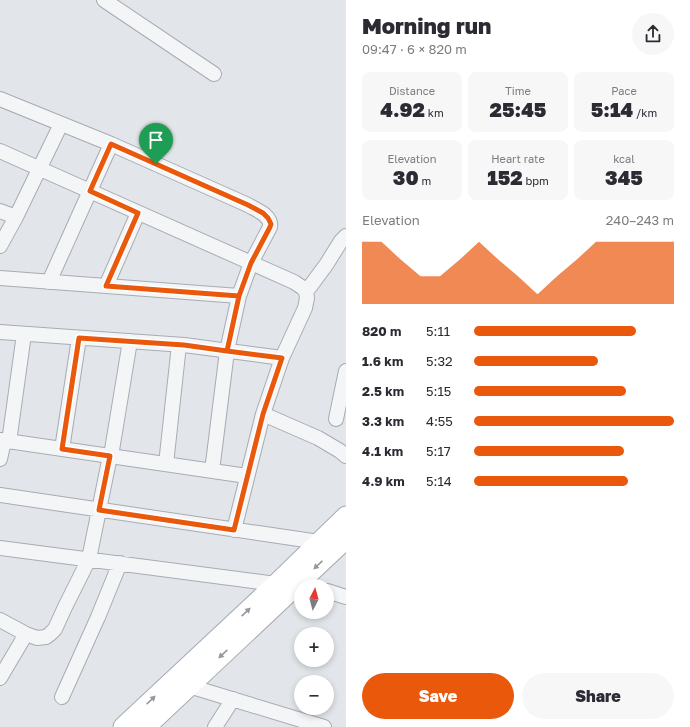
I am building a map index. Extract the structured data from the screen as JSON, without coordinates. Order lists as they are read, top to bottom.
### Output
{
  "north": "top",
  "page": {
    "heading": ["Morning run", "09:47 · 6 × 820 m"],
    "stats": [
      ["Distance", "4.92 km"],
      ["Time", "25:45"],
      ["Pace", "5:14 /km"],
      ["Elevation", "30 m"],
      ["Heart rate", "152 bpm"],
      ["kcal", "345"]
    ],
    "chart": ["Elevation", "240–243 m"],
    "list": [
      {
        "name": "820 m",
        "note": "5:11"
      },
      {
        "name": "1.6 km",
        "note": "5:32"
      },
      {
        "name": "2.5 km",
        "note": "5:15"
      },
      {
        "name": "3.3 km",
        "note": "4:55"
      },
      {
        "name": "4.1 km",
        "note": "5:17"
      },
      {
        "name": "4.9 km",
        "note": "5:14"
      }
    ],
    "map_buttons": ["+", "−"],
    "buttons": ["Save", "Share"]
  }
}
